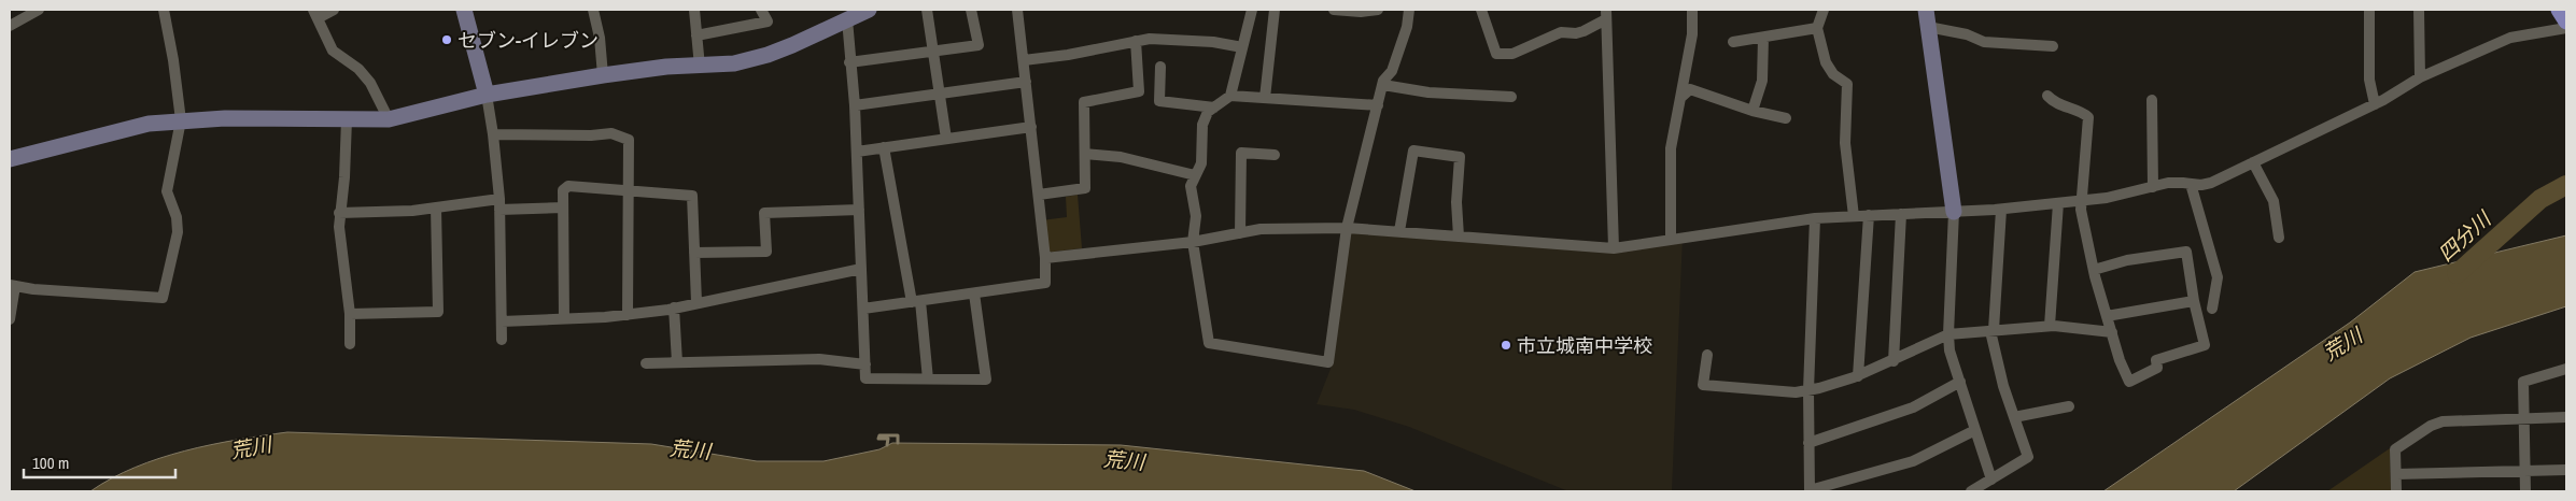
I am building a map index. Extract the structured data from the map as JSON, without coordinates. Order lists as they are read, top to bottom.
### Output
{
  "water": ["四分川", "荒川"],
  "places": ["セブン-イレブン", "市立城南中学校"],
  "scale_bar": "100 m"
}
